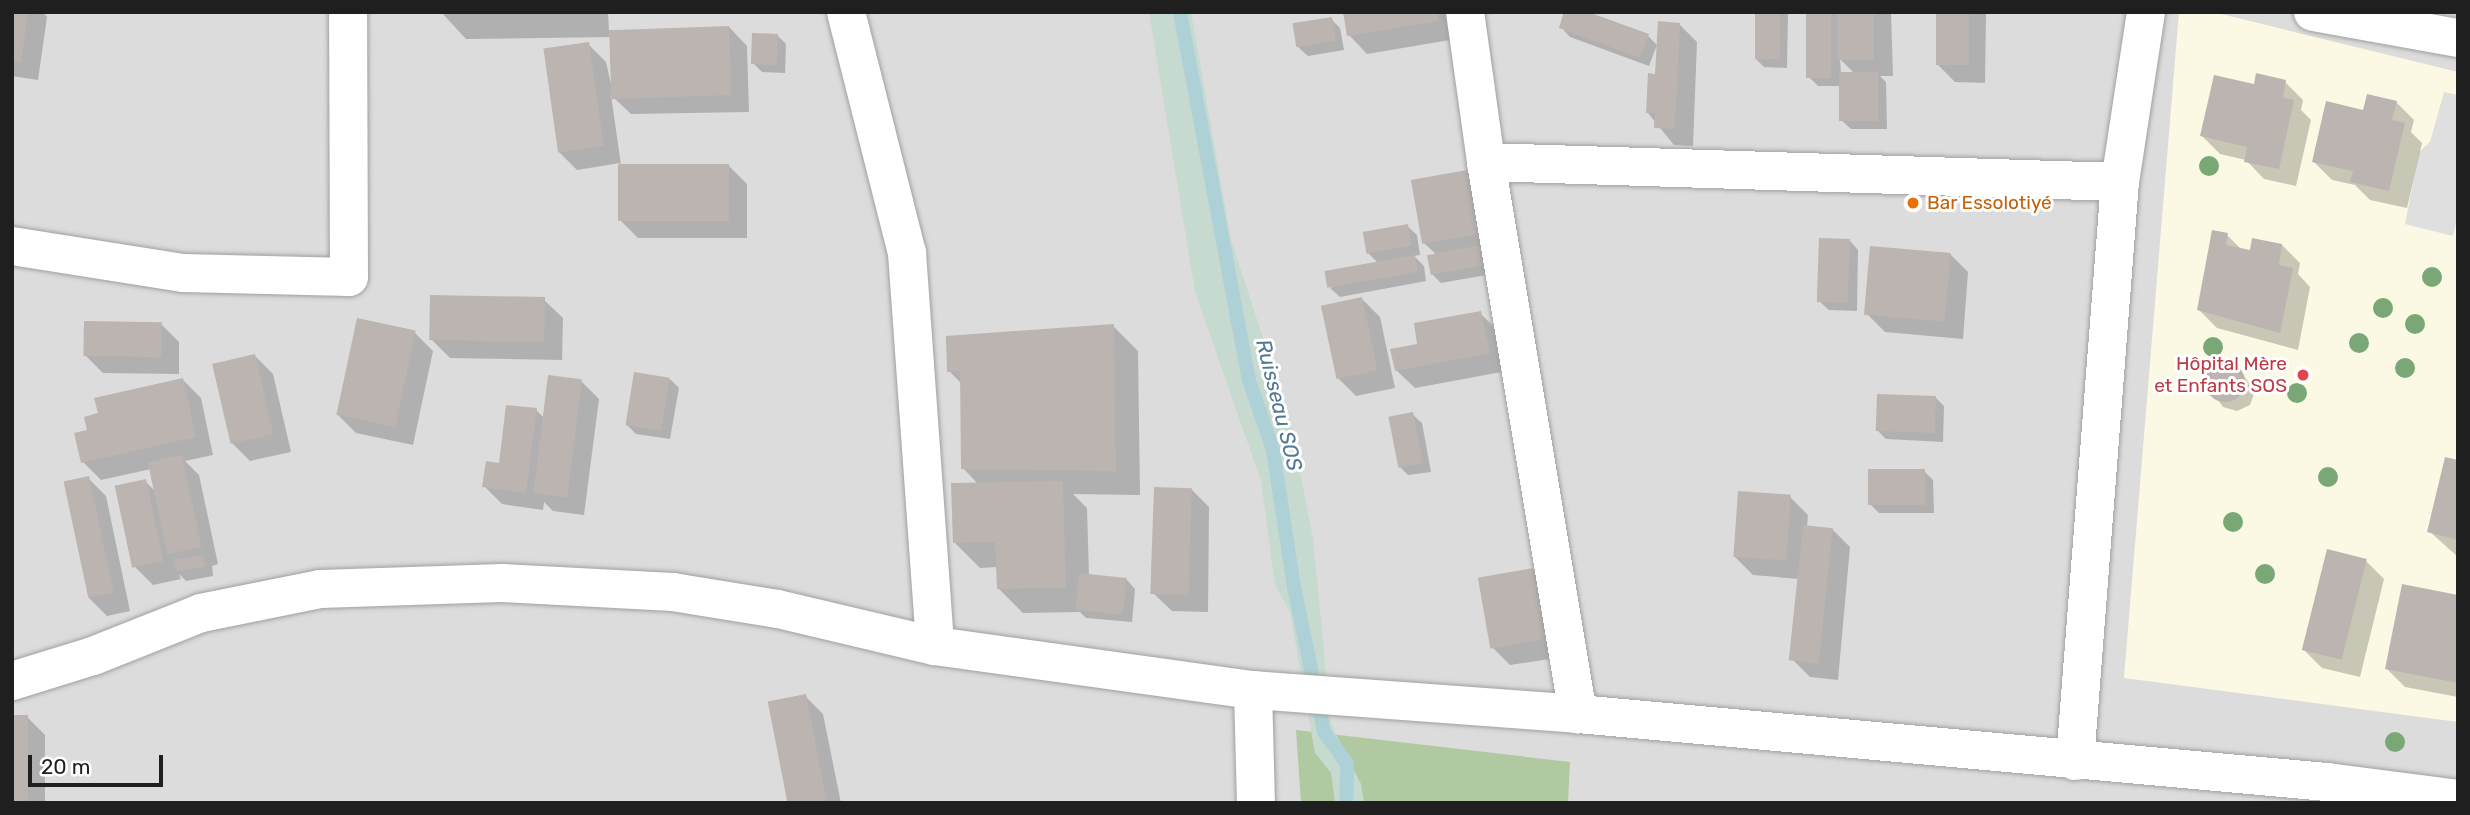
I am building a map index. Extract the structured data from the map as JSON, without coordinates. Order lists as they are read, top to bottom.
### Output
{
  "water": ["Ruisseau SOS"],
  "places": ["Bar Essolotiyé", "Hôpital Mère et Enfants SOS"],
  "scale_bar": "20 m"
}
